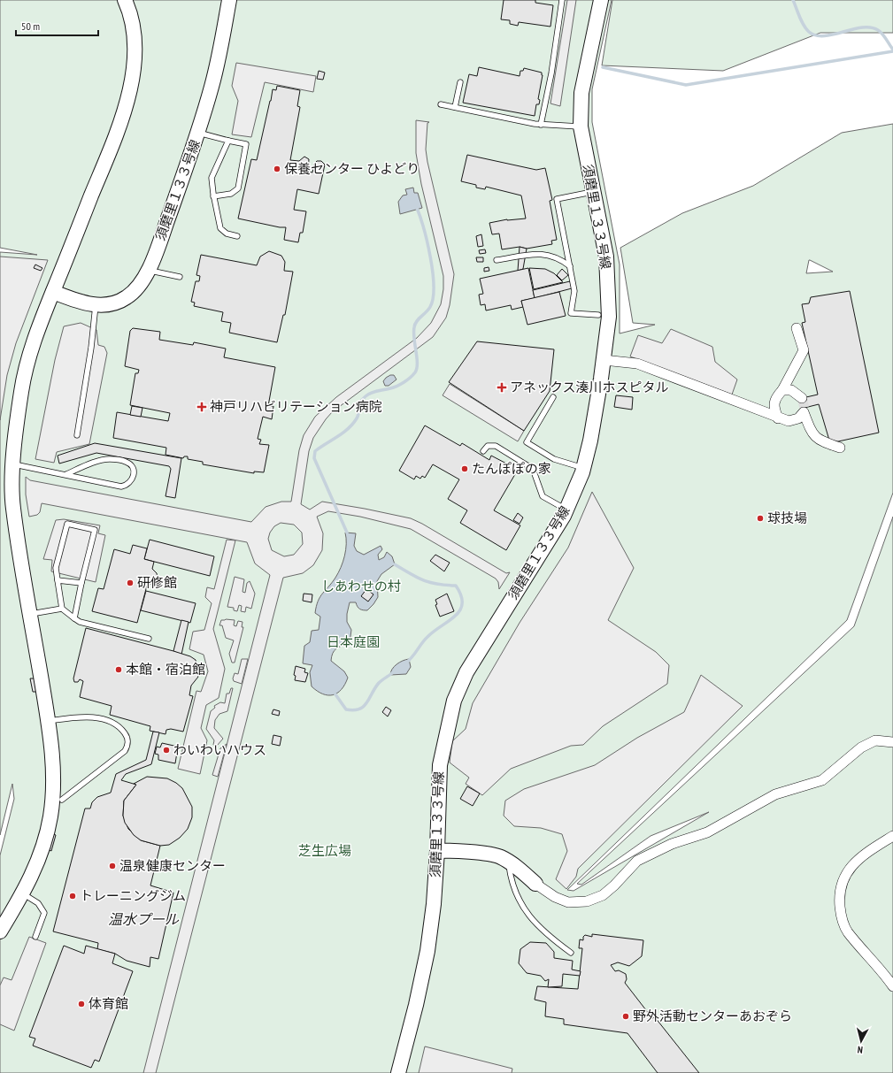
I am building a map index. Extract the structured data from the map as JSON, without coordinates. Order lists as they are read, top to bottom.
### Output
{
  "streets": {
    "street": ["須磨里１３３号線"]
  },
  "water": ["温水プール"],
  "parks": ["しあわせの村", "日本庭園", "芝生広場"],
  "places": {
    "other": [
      "保養センター ひよどり",
      "たんぽぽの家",
      "球技場",
      "研修館",
      "本館・宿泊館",
      "わいわいハウス",
      "温泉健康センター",
      "トレーニングジム",
      "体育館",
      "野外活動センターあおぞら"
    ],
    "health": ["アネックス湊川ホスピタル", "神戸リハビリテーション病院"]
  },
  "scale_bar": "50 m",
  "north": "bottom"
}
